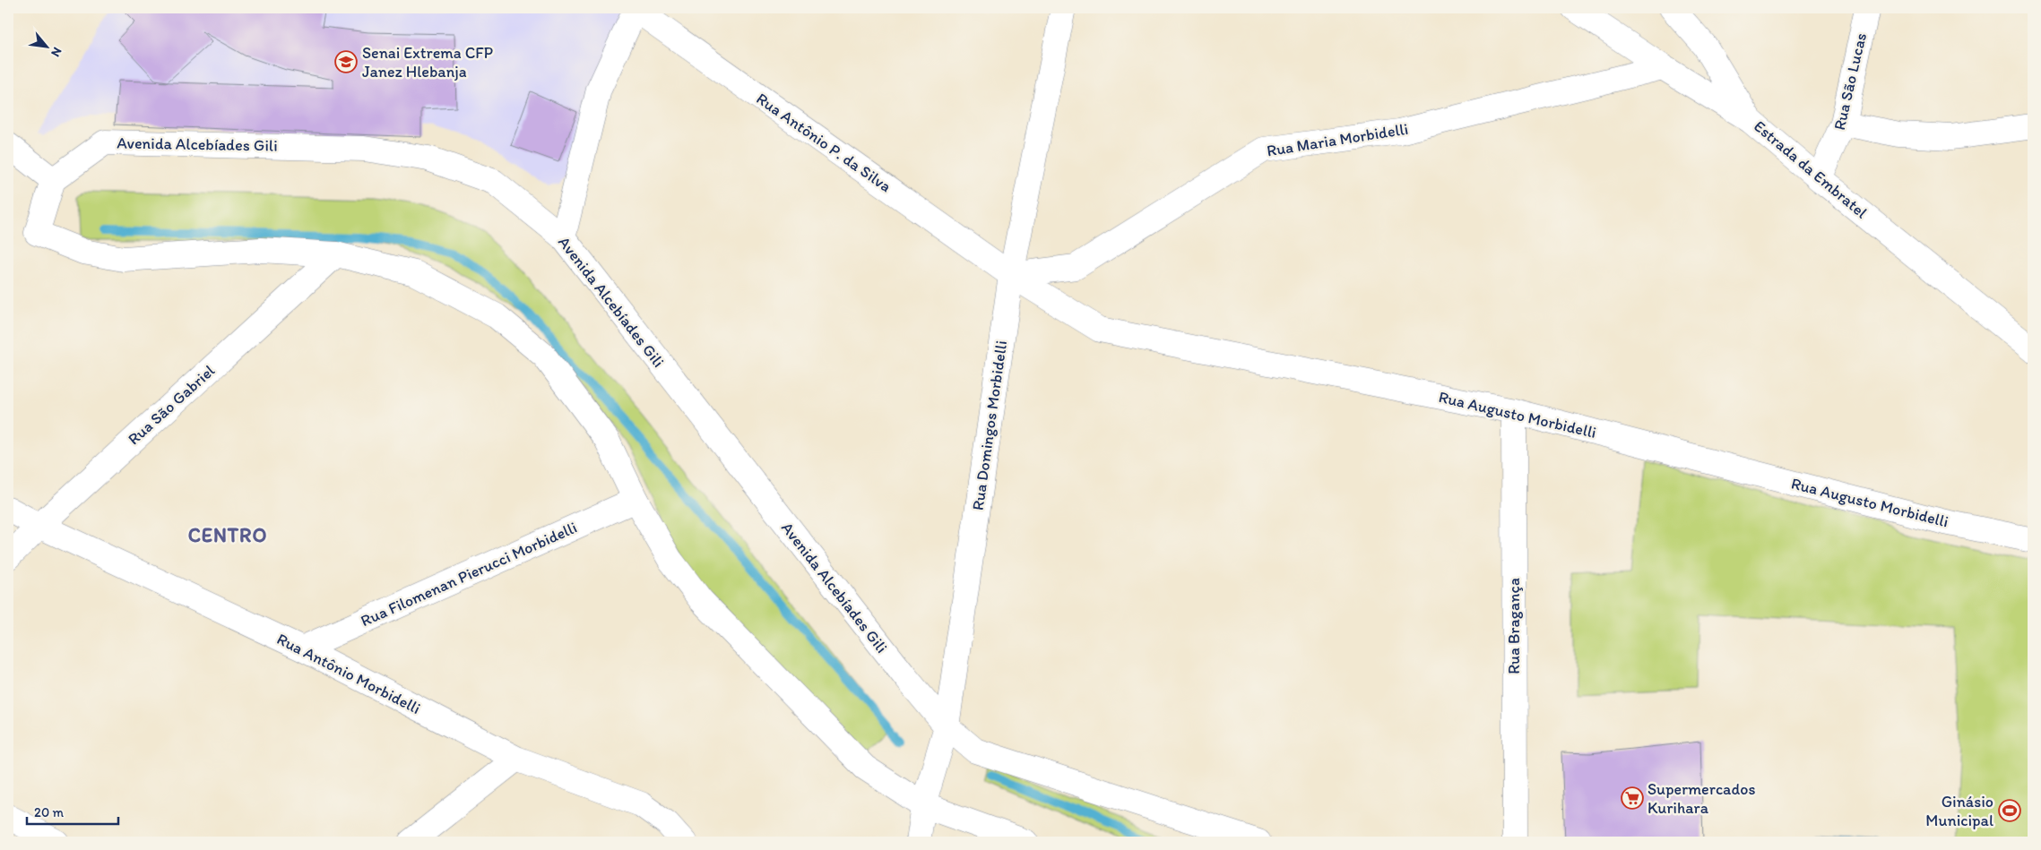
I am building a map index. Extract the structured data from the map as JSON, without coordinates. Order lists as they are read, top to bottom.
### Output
{
  "streets": {
    "street": [
      "Rua São Lucas",
      "Rua Maria Morbidelli",
      "Rua Antônio P. da Silva",
      "Avenida Alcebíades Gili",
      "Estrada da Embratel",
      "Rua São Gabriel",
      "Rua Augusto Morbidelli",
      "Rua Domingos Morbidelli",
      "Rua Filomenan Pierucci Morbidelli",
      "Rua Bragança",
      "Rua Antônio Morbidelli"
    ]
  },
  "crossings": [
    ["Rua São Lucas", "Estrada da Embratel"],
    ["Rua Maria Morbidelli", "Rua Antônio P. da Silva"],
    ["Rua Maria Morbidelli", "Estrada da Embratel"],
    ["Rua Maria Morbidelli", "Rua Augusto Morbidelli"],
    ["Rua Maria Morbidelli", "Rua Domingos Morbidelli"],
    ["Rua Antônio P. da Silva", "Rua Augusto Morbidelli"],
    ["Rua Antônio P. da Silva", "Rua Domingos Morbidelli"],
    ["Avenida Alcebíades Gili", "Rua Domingos Morbidelli"],
    ["Rua São Gabriel", "Rua Antônio Morbidelli"],
    ["Rua Augusto Morbidelli", "Rua Domingos Morbidelli"],
    ["Rua Augusto Morbidelli", "Rua Bragança"],
    ["Rua Filomenan Pierucci Morbidelli", "Rua Antônio Morbidelli"]
  ],
  "districts": ["CENTRO"],
  "places": {
    "school or university": ["Senai Extrema CFP Janez Hlebanja"],
    "supermarket": ["Supermercados Kurihara"],
    "sports": ["Ginásio Municipal"]
  },
  "scale_bar": "20 m",
  "north": "bottom right"
}
